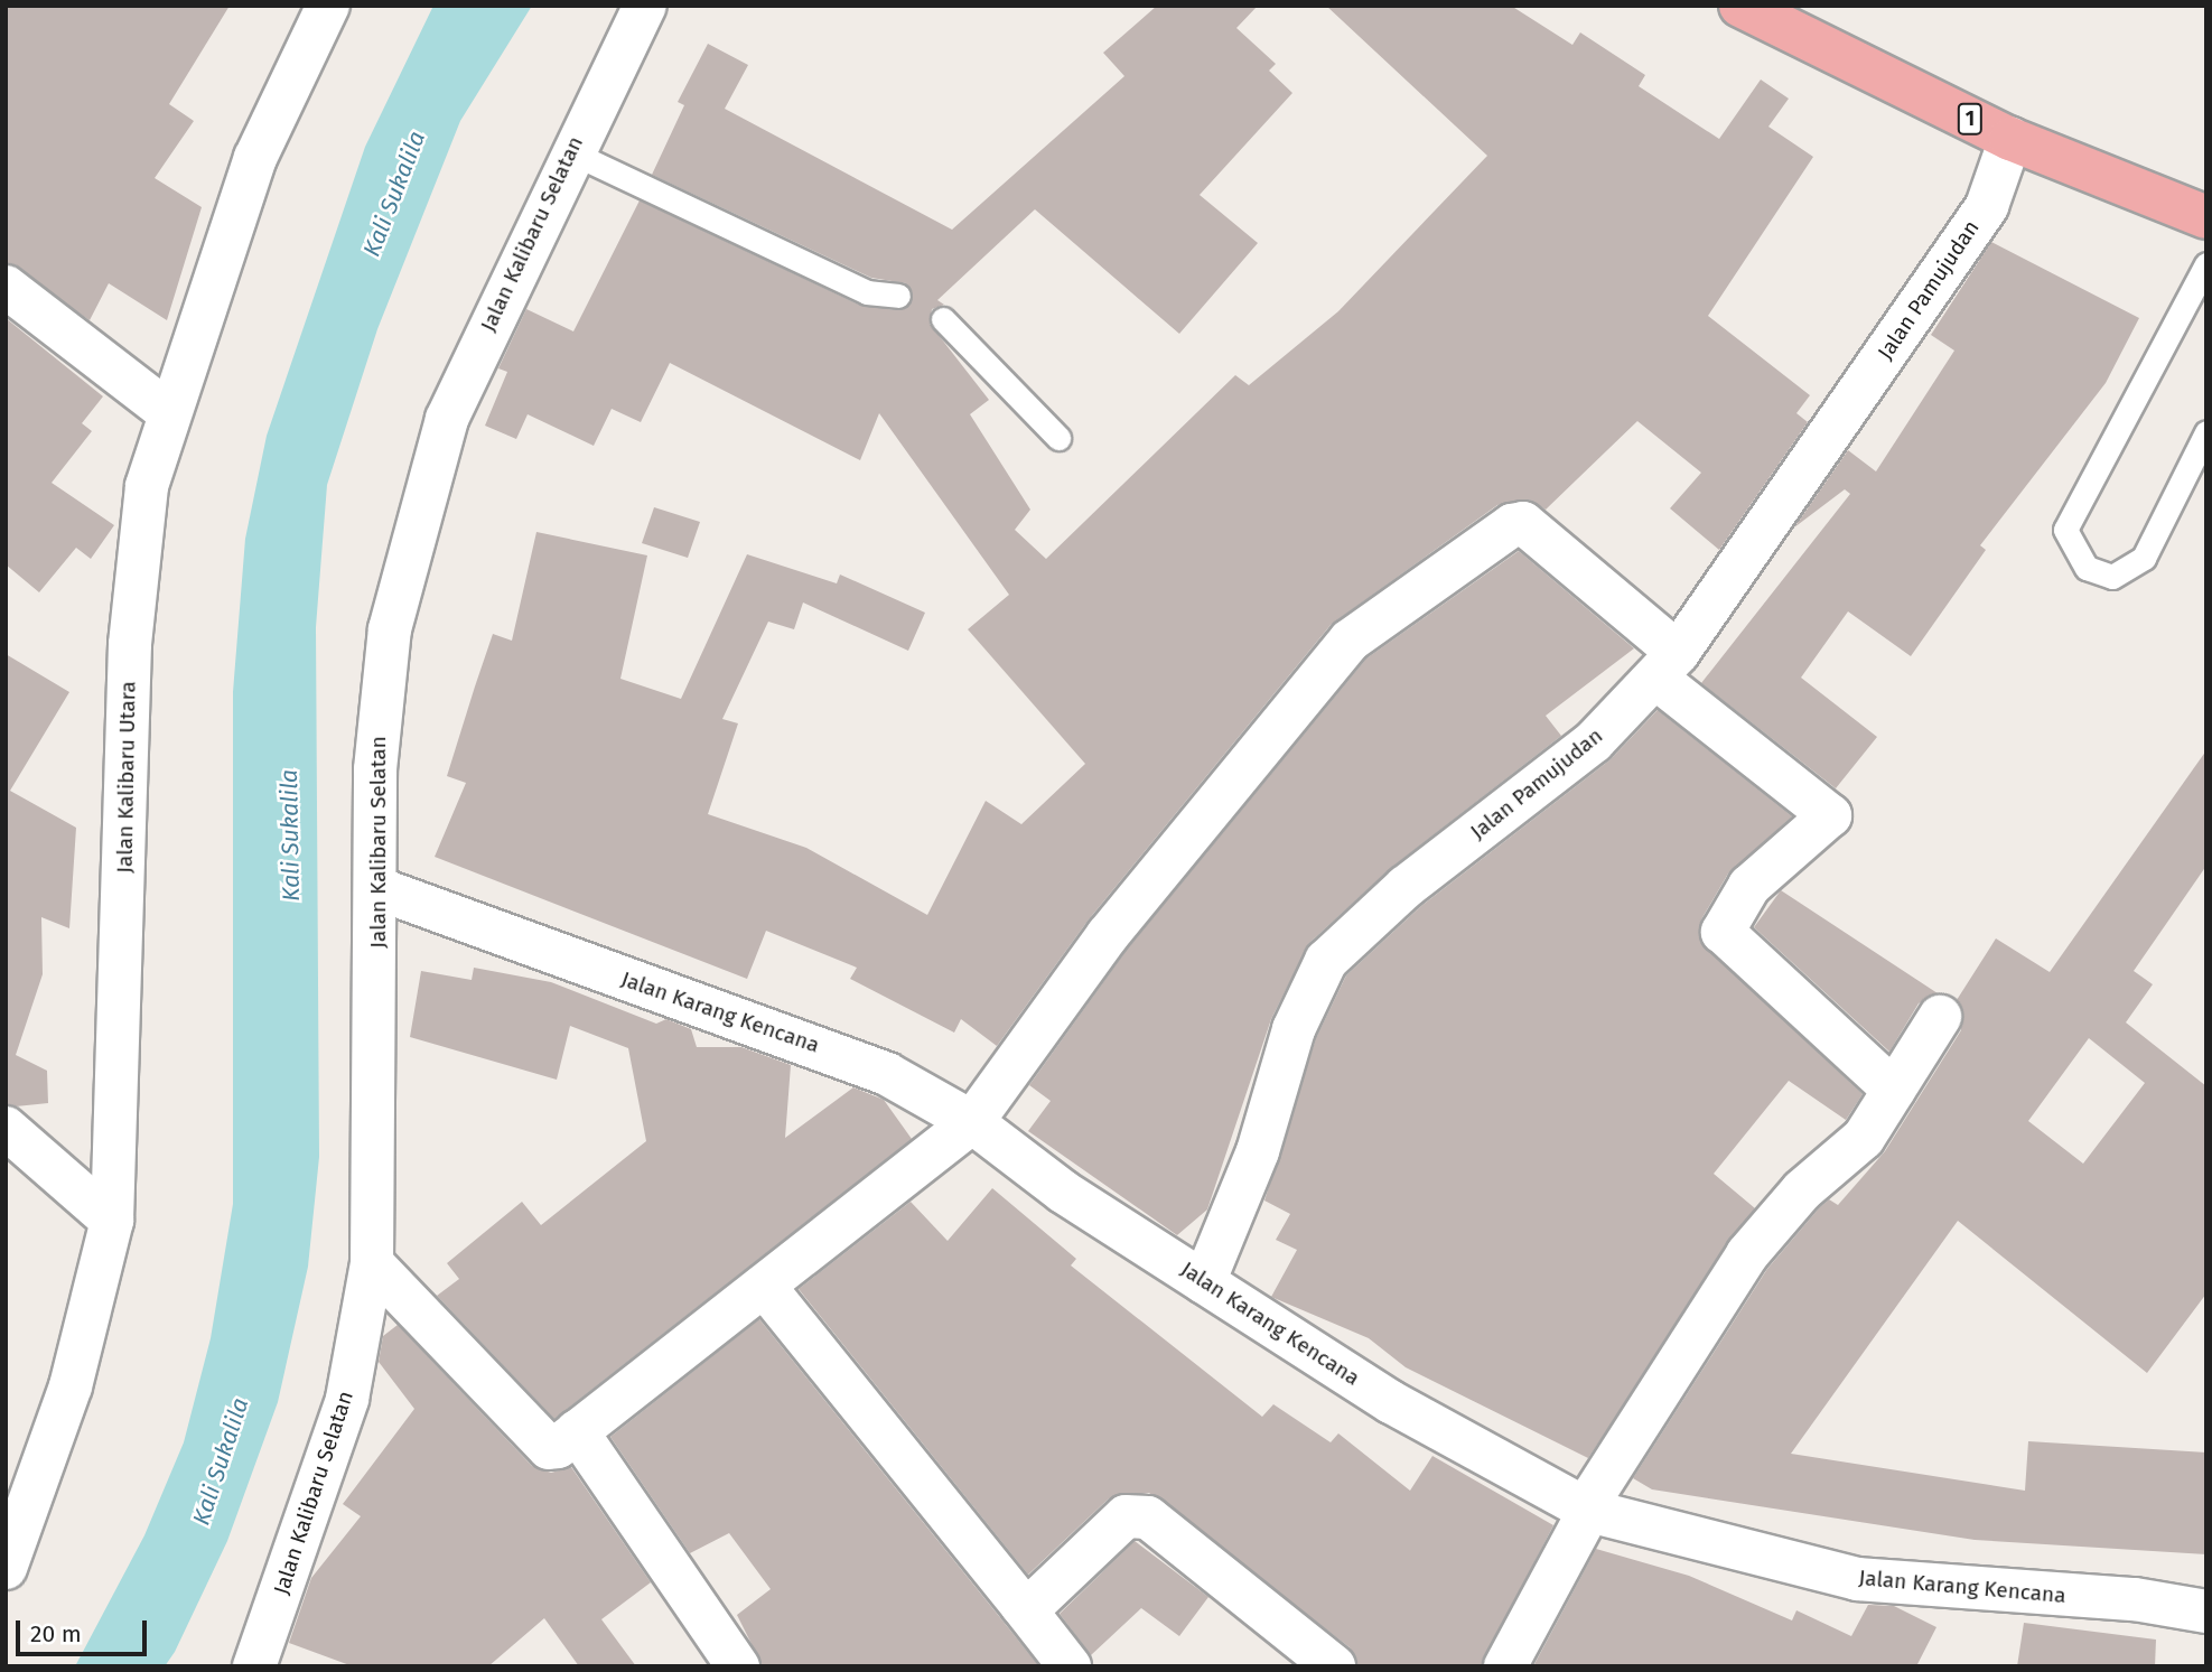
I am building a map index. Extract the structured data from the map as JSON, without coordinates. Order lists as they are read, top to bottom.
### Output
{
  "streets": {
    "highway": ["1"],
    "street": [
      "Jalan Kalibaru Selatan",
      "Jalan Pamujudan",
      "Jalan Kalibaru Utara",
      "Jalan Karang Kencana"
    ]
  },
  "crossings": [
    ["1", "Jalan Pamujudan"],
    ["Jalan Kalibaru Selatan", "Jalan Karang Kencana"],
    ["Jalan Pamujudan", "Jalan Karang Kencana"]
  ],
  "water": ["Kali Sukalila"],
  "scale_bar": "20 m"
}
